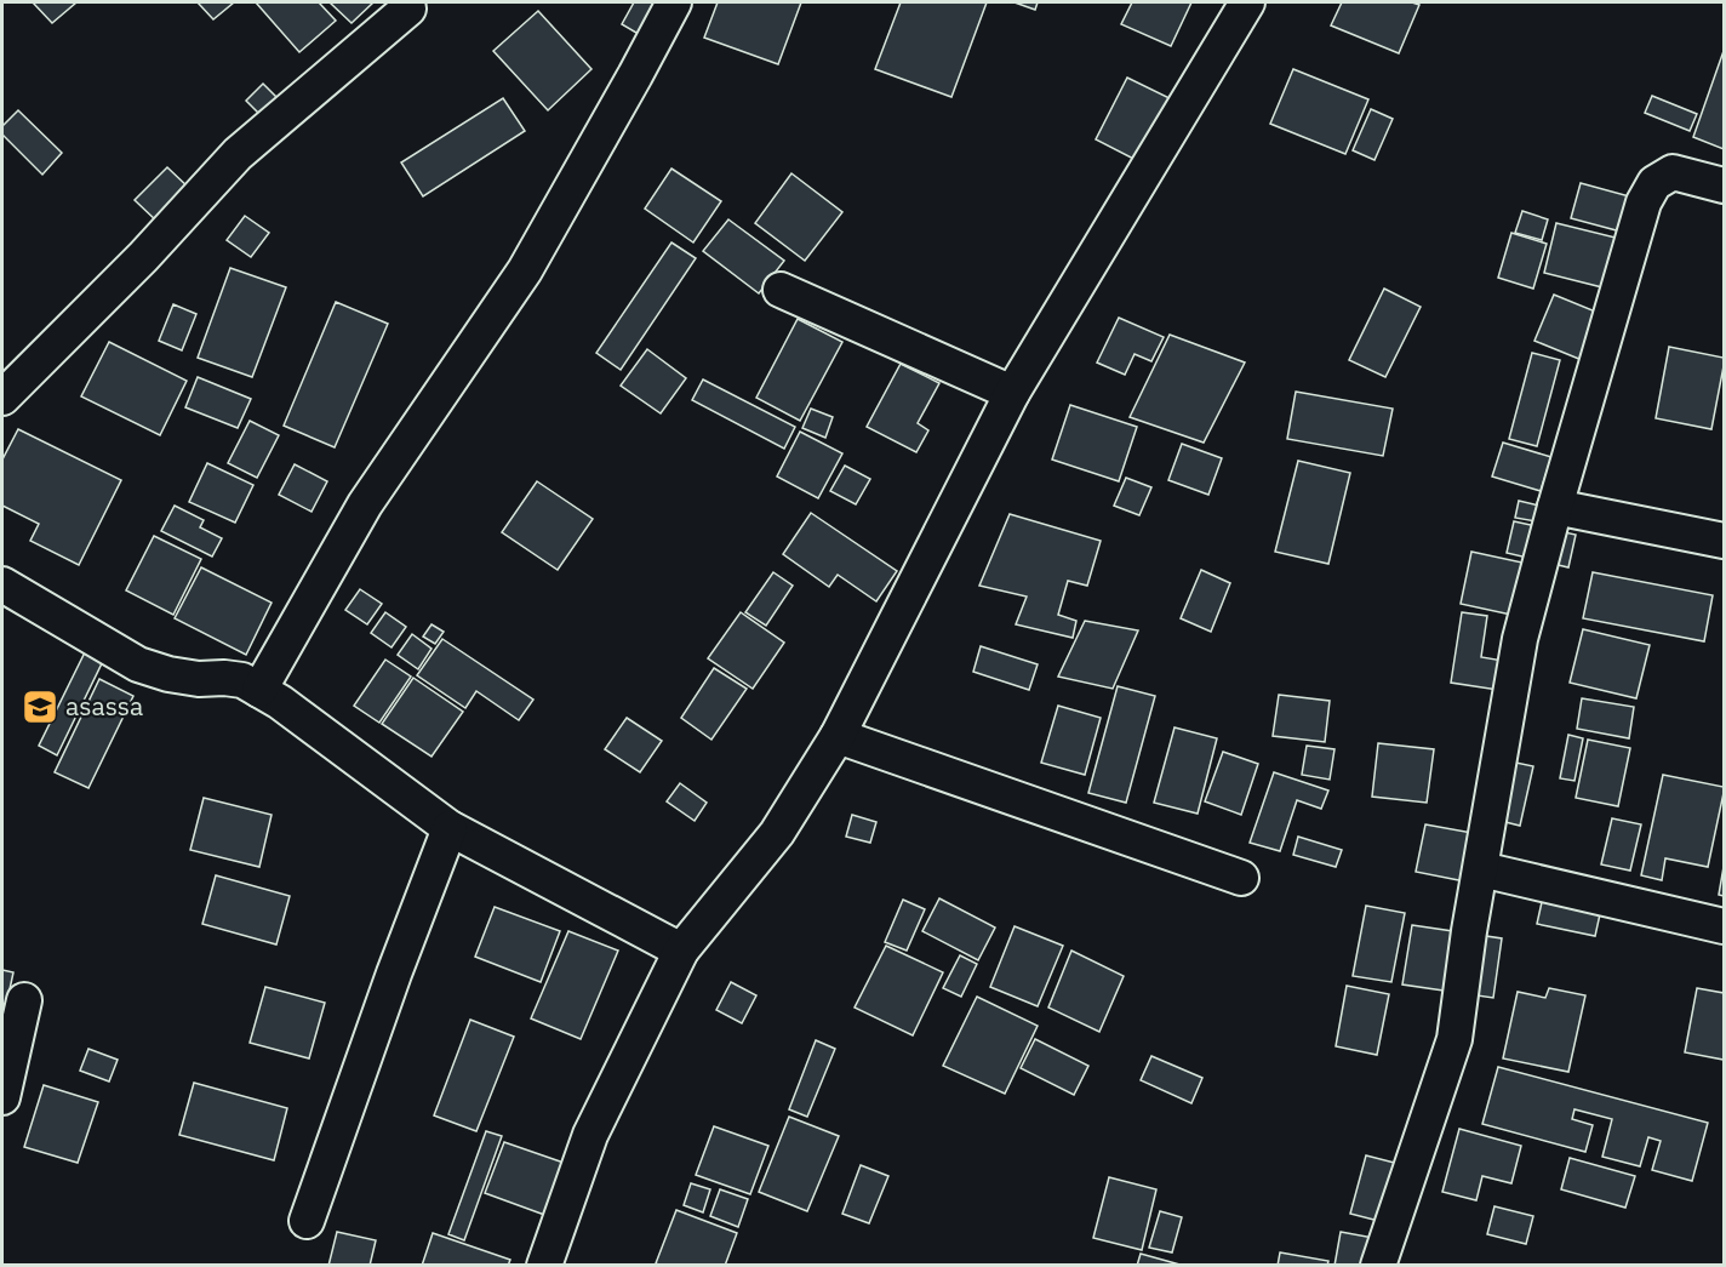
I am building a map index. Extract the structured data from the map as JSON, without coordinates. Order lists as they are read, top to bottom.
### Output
{
  "places": {
    "school or university": ["asassa"]
  }
}
